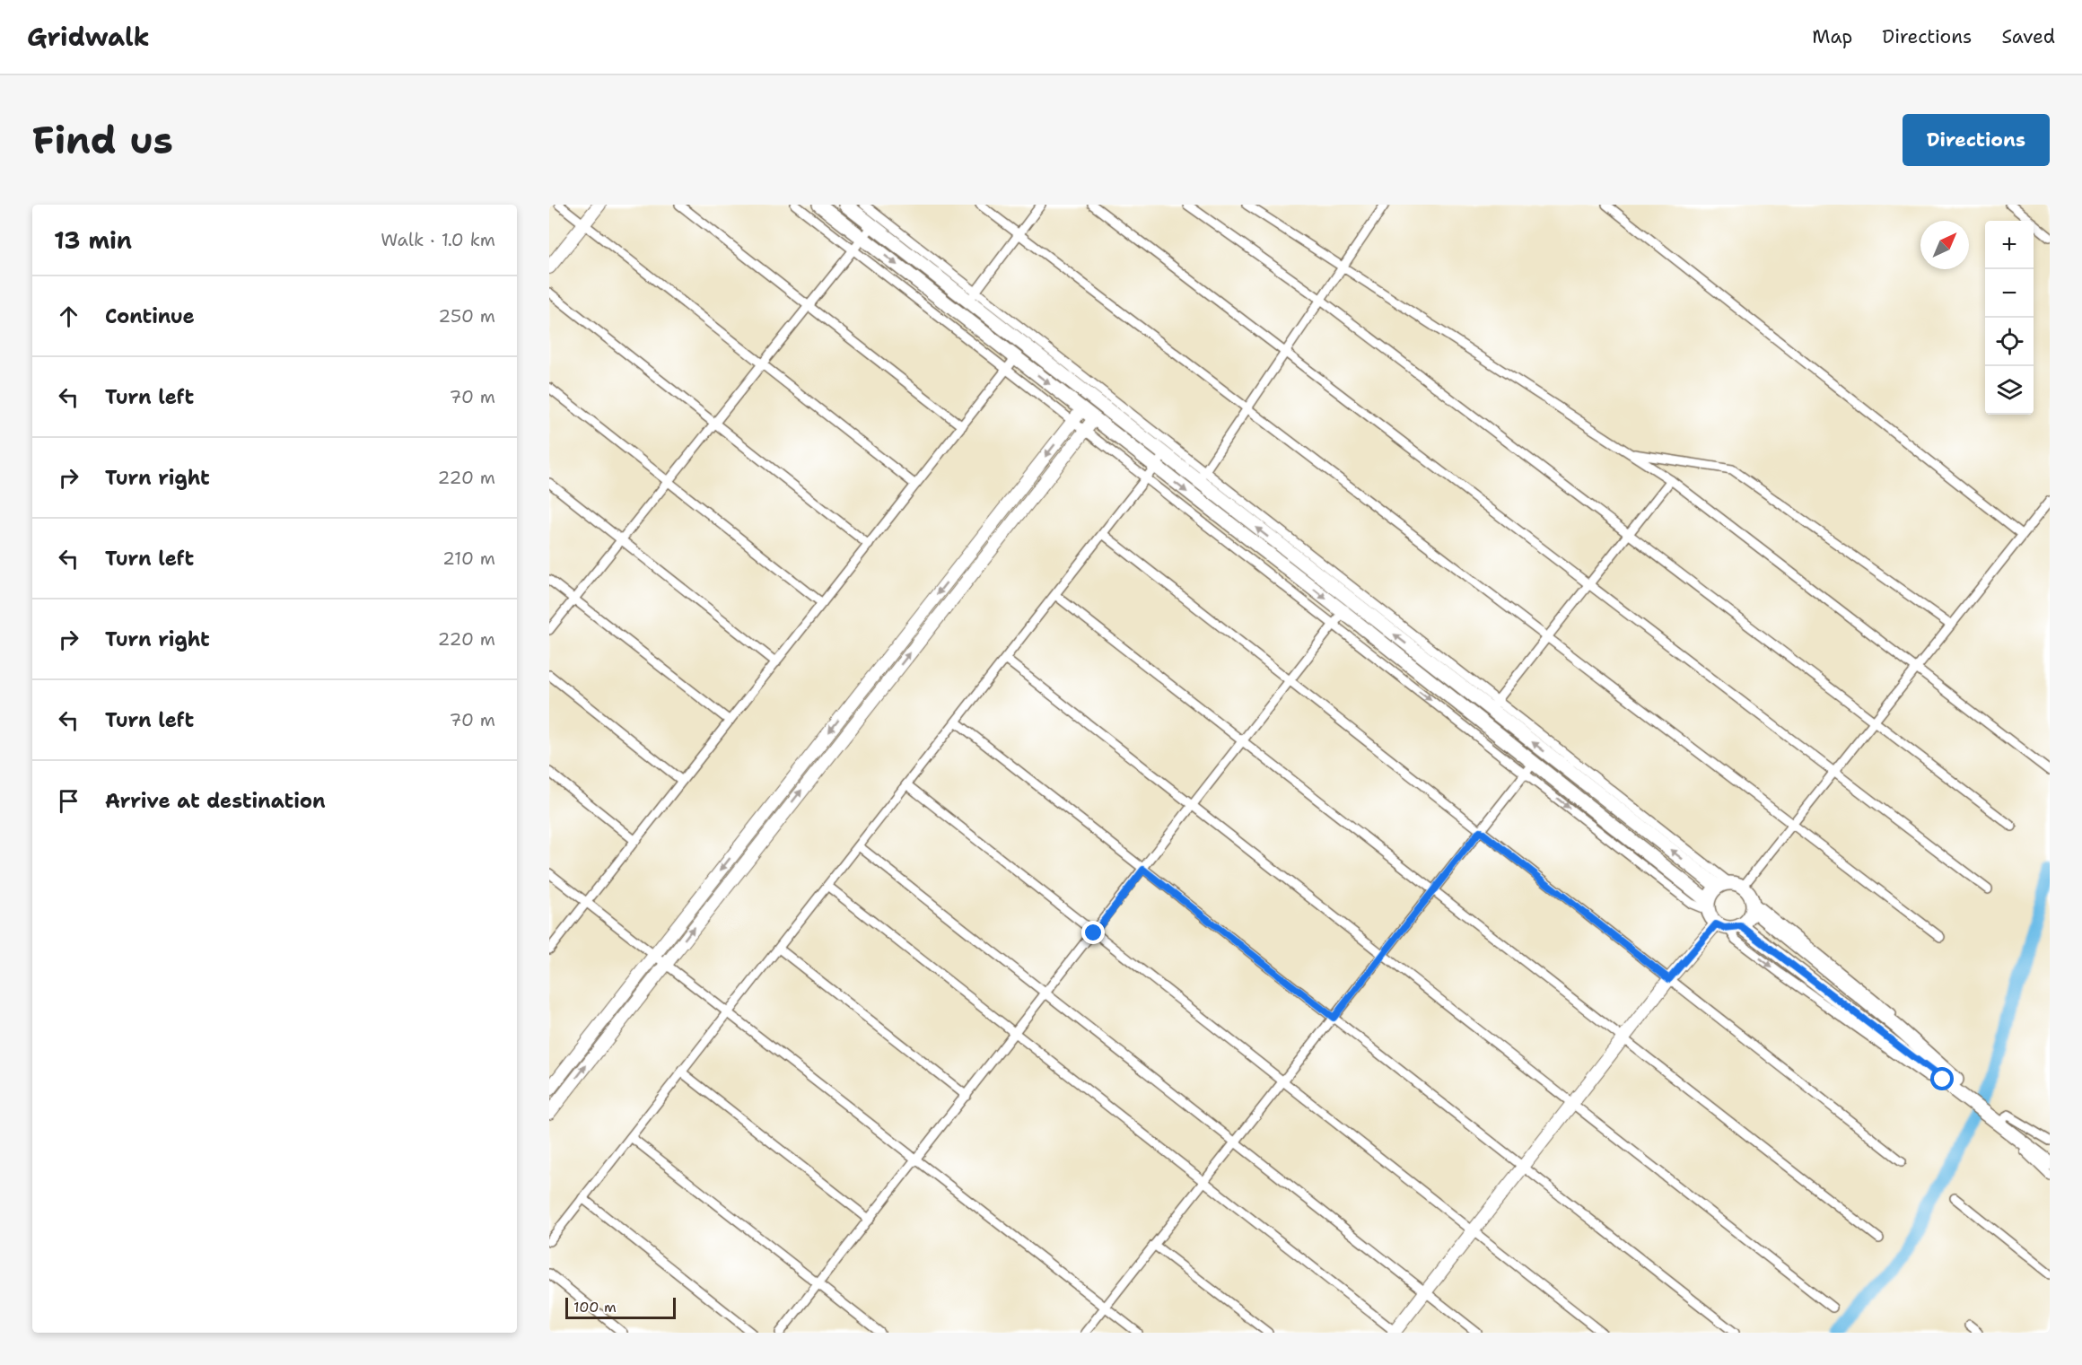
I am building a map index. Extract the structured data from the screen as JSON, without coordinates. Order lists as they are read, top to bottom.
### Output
{
  "scale_bar": "100 m",
  "north": "top right",
  "page": {
    "header": "Gridwalk",
    "nav": ["Map", "Directions", "Saved"],
    "buttons": "Directions",
    "title": "Find us",
    "heading": ["13 min", "Walk · 1.0 km"],
    "map_buttons": ["+", "−"],
    "list": [
      ["Continue", "250 m"],
      ["Turn left", "70 m"],
      ["Turn right", "220 m"],
      ["Turn left", "210 m"],
      ["Turn right", "220 m"],
      ["Turn left", "70 m"],
      "Arrive at destination"
    ],
    "scale": "100 m"
  }
}
